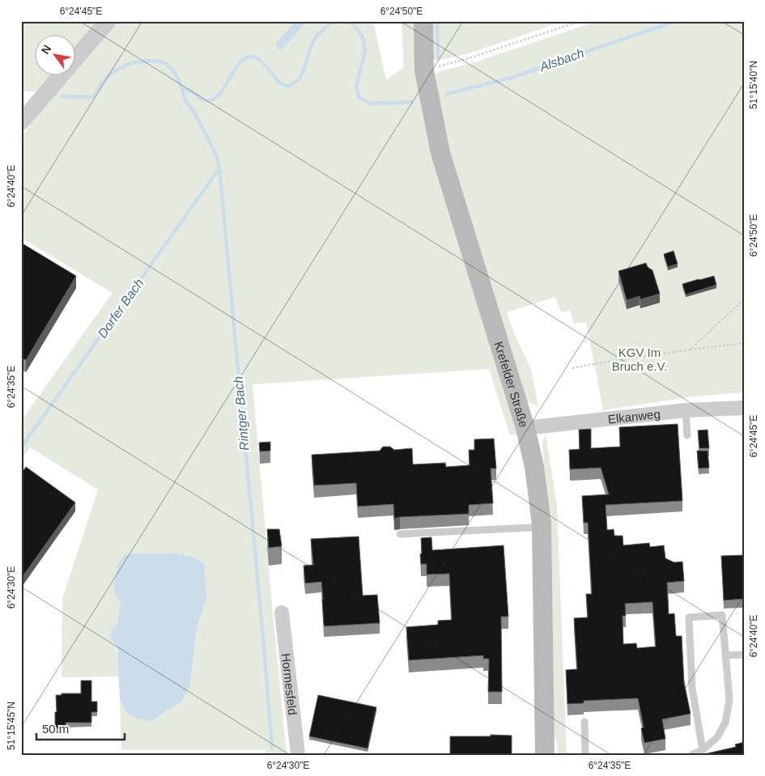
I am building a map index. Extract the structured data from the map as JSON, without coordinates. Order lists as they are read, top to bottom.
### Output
{
  "streets": {
    "main road": ["Krefelder Straße"],
    "street": ["Elkanweg", "Hormesfeld"]
  },
  "crossings": [
    ["Krefelder Straße", "Elkanweg"]
  ],
  "water": ["Alsbach", "Dorfer Bach", "Rintger Bach"],
  "parks": ["KGV Im Bruch e.V."],
  "scale_bar": "50 m",
  "north": "top left",
  "coordinates": [
    "6°24'45\"E",
    "6°24'50\"E",
    "51°15'40\"N",
    "6°24'40\"E",
    "6°24'35\"E",
    "6°24'30\"E",
    "51°15'45\"N"
  ]
}
